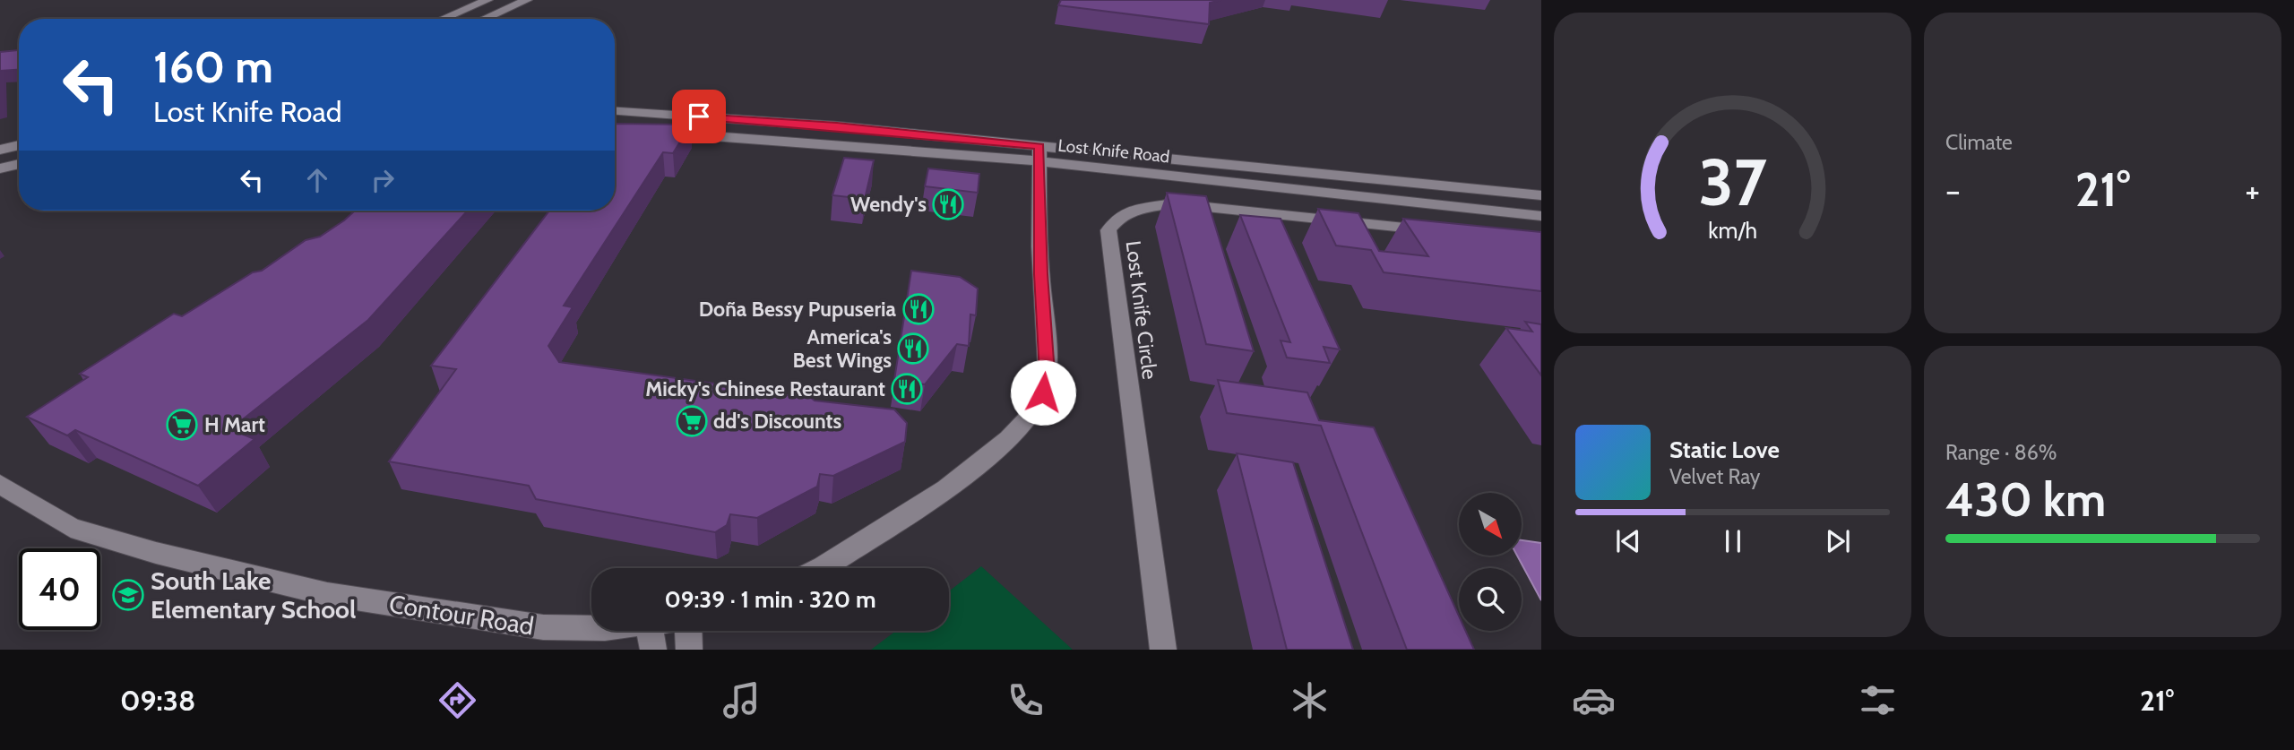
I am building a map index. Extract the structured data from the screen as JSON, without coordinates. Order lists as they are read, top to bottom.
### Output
{
  "streets": {
    "street": ["Lost Knife Road", "Lost Knife Circle", "Contour Road"]
  },
  "places": {
    "restaurant": [
      "Wendy's",
      "Doña Bessy Pupuseria",
      "America's Best Wings",
      "Micky's Chinese Restaurant"
    ],
    "supermarket": ["dd's Discounts", "H Mart"],
    "school or university": ["South Lake Elementary School"]
  },
  "north": "bottom right",
  "page": {
    "tile": [
      "Climate",
      ["Range · 86%", "430 km"]
    ],
    "turn": ["160 m", "Lost Knife Road"],
    "heat": ["−", "21°", "+"],
    "song": ["Static Love", "Velvet Ray"],
    "limit": "40",
    "trip": "09:39 · 1 min · 320 m",
    "tabs": ["09:38", "21°"],
    "gauge": ["37", "km/h"]
  }
}
